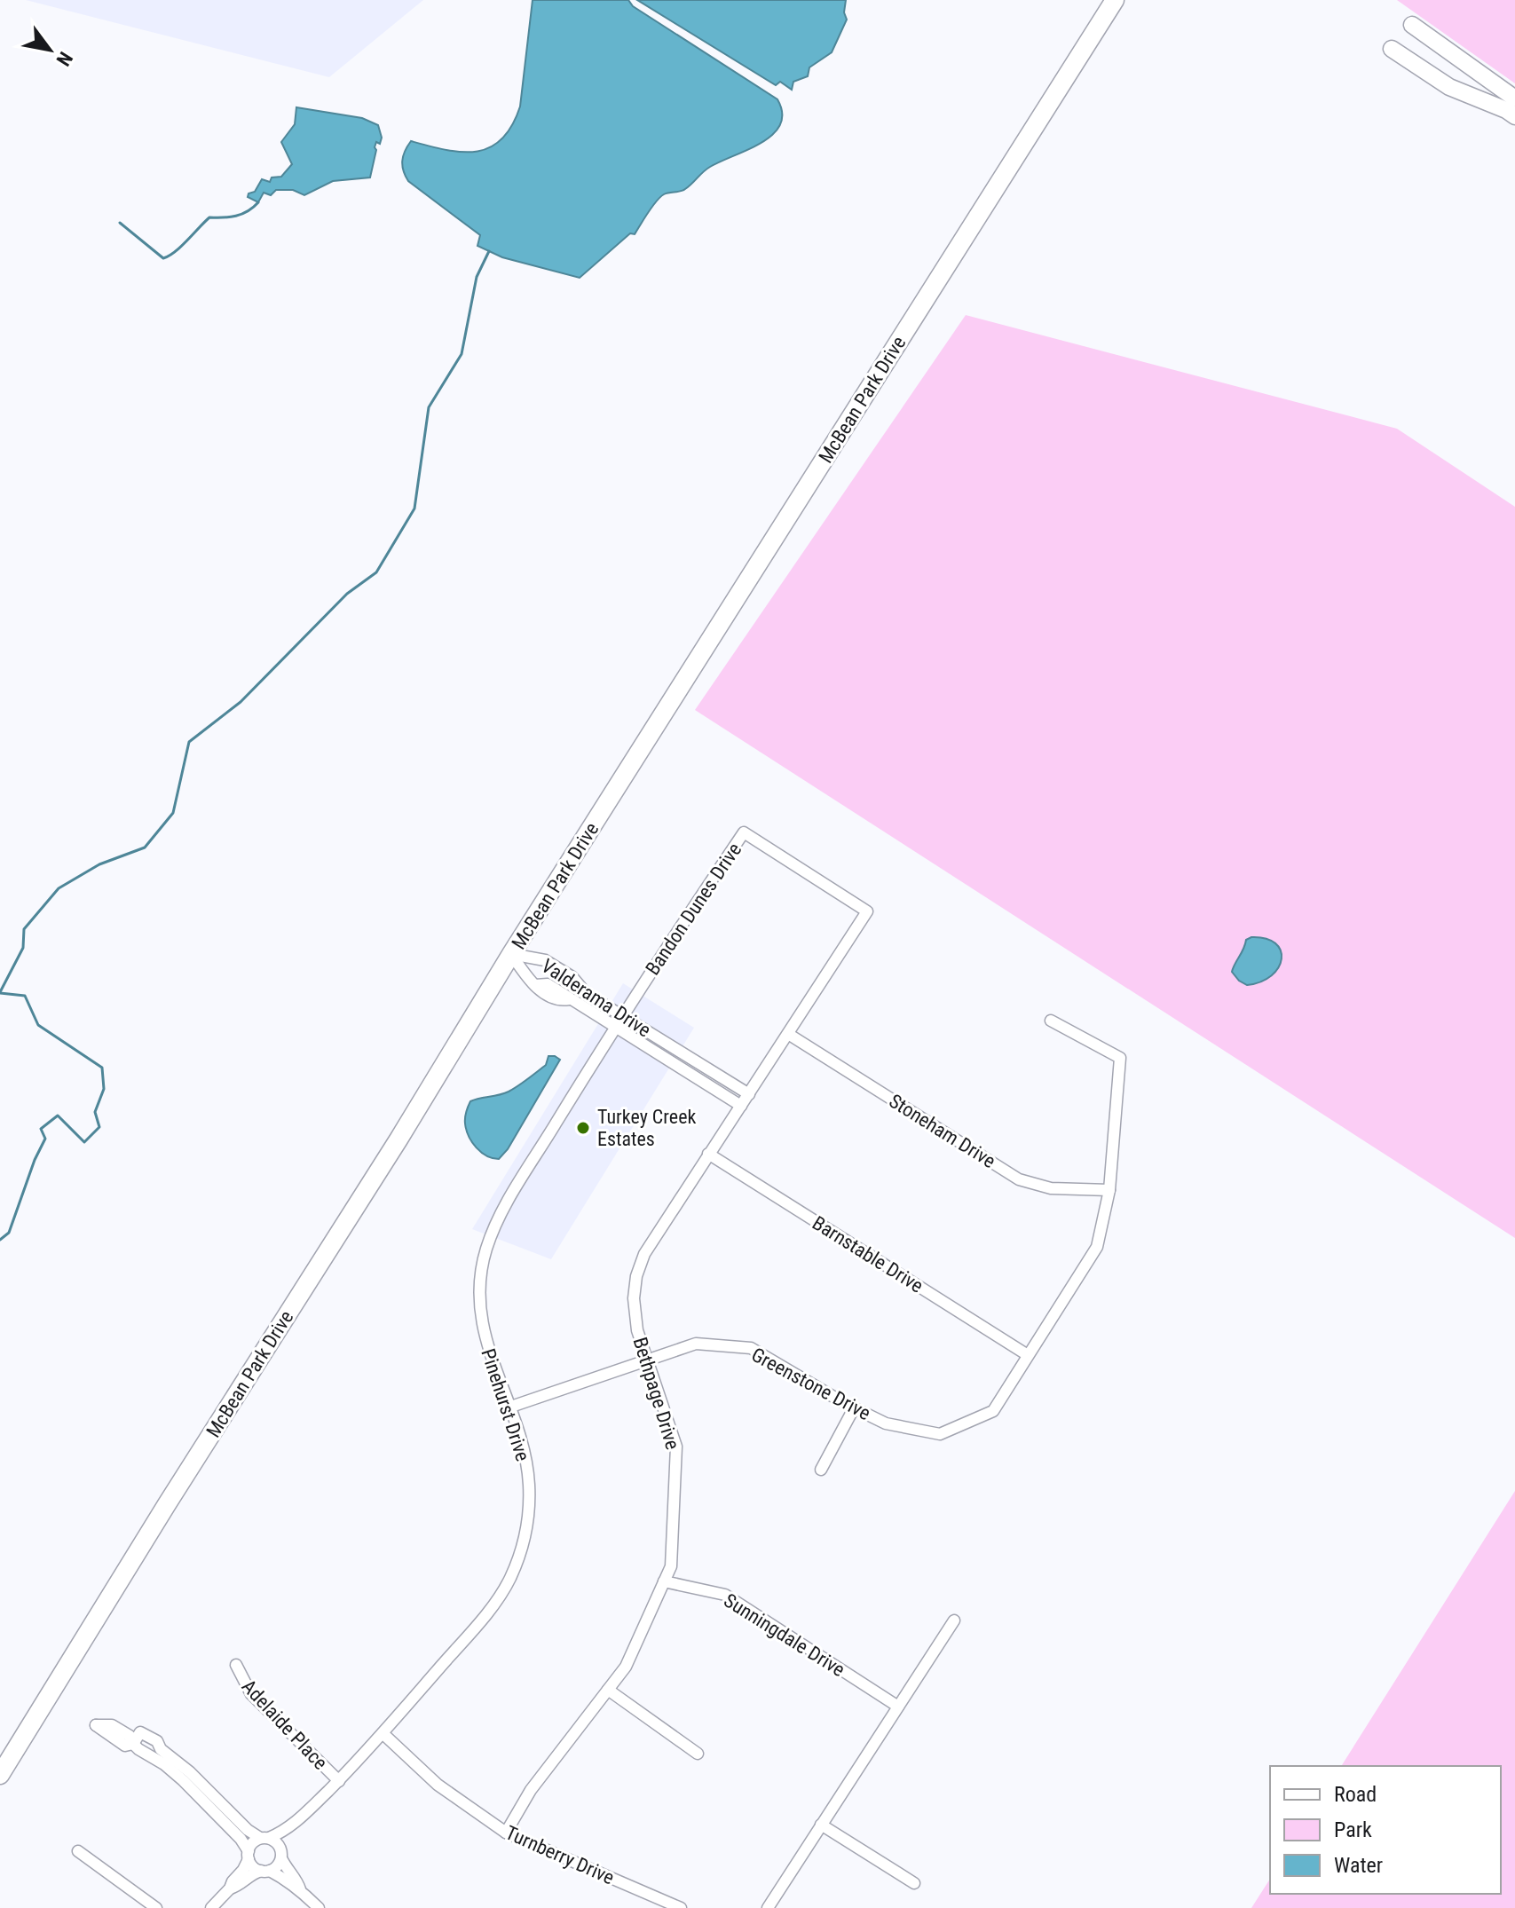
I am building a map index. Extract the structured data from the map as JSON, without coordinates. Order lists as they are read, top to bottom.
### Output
{
  "streets": {
    "main road": ["McBean Park Drive"],
    "street": [
      "Bandon Dunes Drive",
      "Valderama Drive",
      "Stoneham Drive",
      "Barnstable Drive",
      "Greenstone Drive",
      "Bethpage Drive",
      "Pinehurst Drive",
      "Sunningdale Drive",
      "Adelaide Place",
      "Turnberry Drive"
    ]
  },
  "crossings": [
    ["McBean Park Drive", "Valderama Drive"],
    ["Bandon Dunes Drive", "Valderama Drive"],
    ["Bandon Dunes Drive", "Stoneham Drive"],
    ["Bandon Dunes Drive", "Bethpage Drive"],
    ["Bandon Dunes Drive", "Pinehurst Drive"],
    ["Valderama Drive", "Bethpage Drive"],
    ["Valderama Drive", "Pinehurst Drive"],
    ["Stoneham Drive", "Greenstone Drive"],
    ["Barnstable Drive", "Greenstone Drive"],
    ["Barnstable Drive", "Bethpage Drive"],
    ["Greenstone Drive", "Bethpage Drive"],
    ["Greenstone Drive", "Pinehurst Drive"],
    ["Bethpage Drive", "Sunningdale Drive"],
    ["Bethpage Drive", "Turnberry Drive"],
    ["Pinehurst Drive", "Adelaide Place"],
    ["Pinehurst Drive", "Turnberry Drive"]
  ],
  "places": ["Turkey Creek Estates"],
  "legend": ["Road", "Park", "Water"],
  "north": "bottom right"
}
